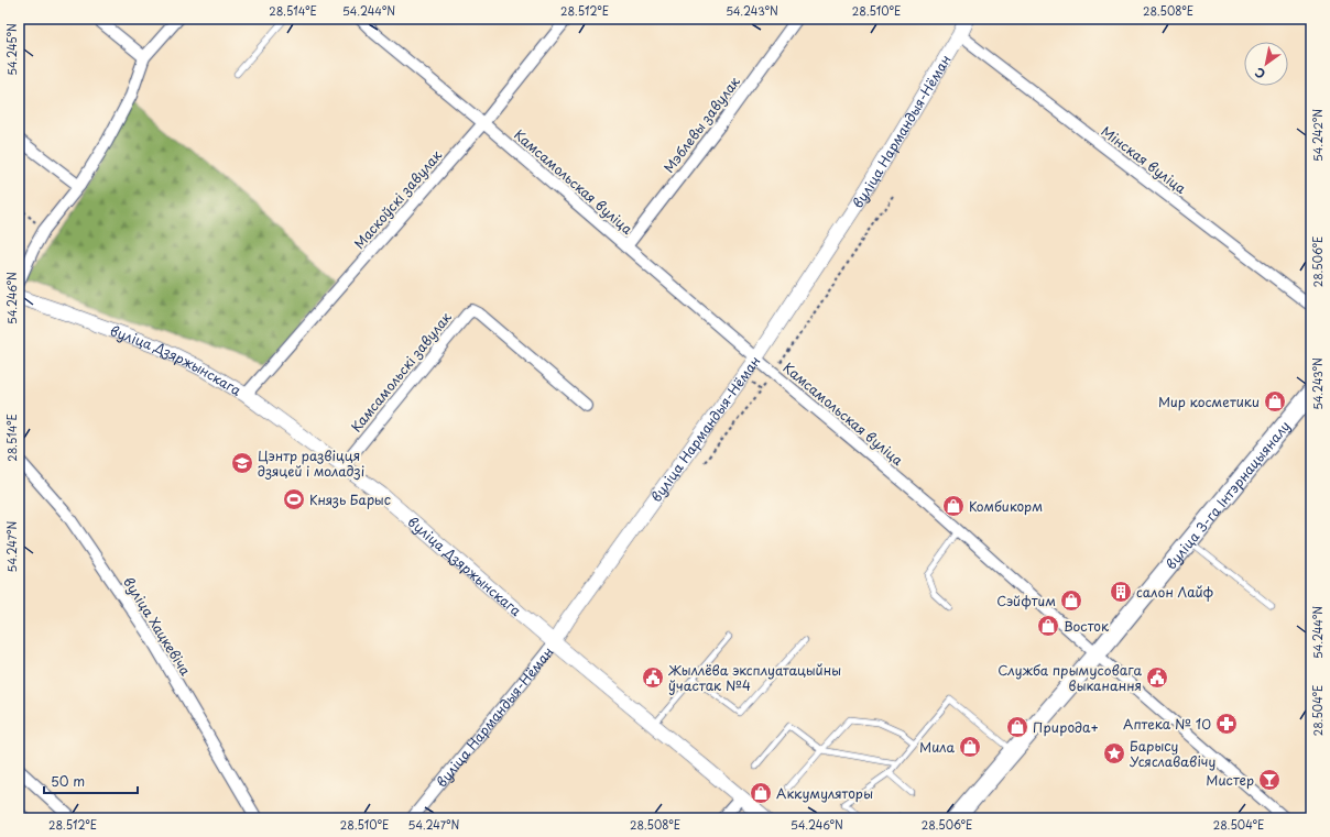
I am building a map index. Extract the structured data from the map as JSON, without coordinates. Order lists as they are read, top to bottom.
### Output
{
  "streets": {
    "main road": ["вуліца 3-га Інтэрнацыяналу"],
    "street": [
      "Мэблевы завулак",
      "вуліца Нармандыя-Нёман",
      "Мінская вуліца",
      "Камсамольская вуліца",
      "Маскоўскі завулак",
      "вуліца Дзяржынскага",
      "Камсамольскі завулак",
      "вуліца Хацкевіча"
    ]
  },
  "crossings": [
    ["Мэблевы завулак", "Камсамольская вуліца"],
    ["вуліца Нармандыя-Нёман", "Мінская вуліца"],
    ["вуліца Нармандыя-Нёман", "Камсамольская вуліца"],
    ["вуліца Нармандыя-Нёман", "вуліца Дзяржынскага"],
    ["Камсамольская вуліца", "Маскоўскі завулак"],
    ["Камсамольская вуліца", "вуліца 3-га Інтэрнацыяналу"],
    ["Маскоўскі завулак", "вуліца Дзяржынскага"],
    ["вуліца Дзяржынскага", "Камсамольскі завулак"]
  ],
  "places": {
    "shop": [
      "Мир косметики",
      "Комбикорм",
      "Сэйфтим",
      "Восток",
      "Природа+",
      "Мила",
      "Аккумуляторы"
    ],
    "school or university": ["Цэнтр развіцця дзяцей і моладзі"],
    "sports": ["Князь Барыс"],
    "building": ["салон Лайф"],
    "public building": ["Жыллёва эксплуатацыйны ўчастак №4", "Служба прымусовага выканання"],
    "pharmacy": ["Аптека № 10"],
    "place": ["Барысу Усяслававічу"],
    "bar": ["Мистер"]
  },
  "scale_bar": "50 m",
  "north": "bottom left",
  "coordinates": [
    "28.514°E",
    "54.244°N",
    "28.512°E",
    "54.243°N",
    "28.510°E",
    "28.508°E",
    "54.245°N",
    "54.242°N",
    "28.506°E",
    "54.246°N",
    "54.247°N",
    "28.504°E"
  ]
}
